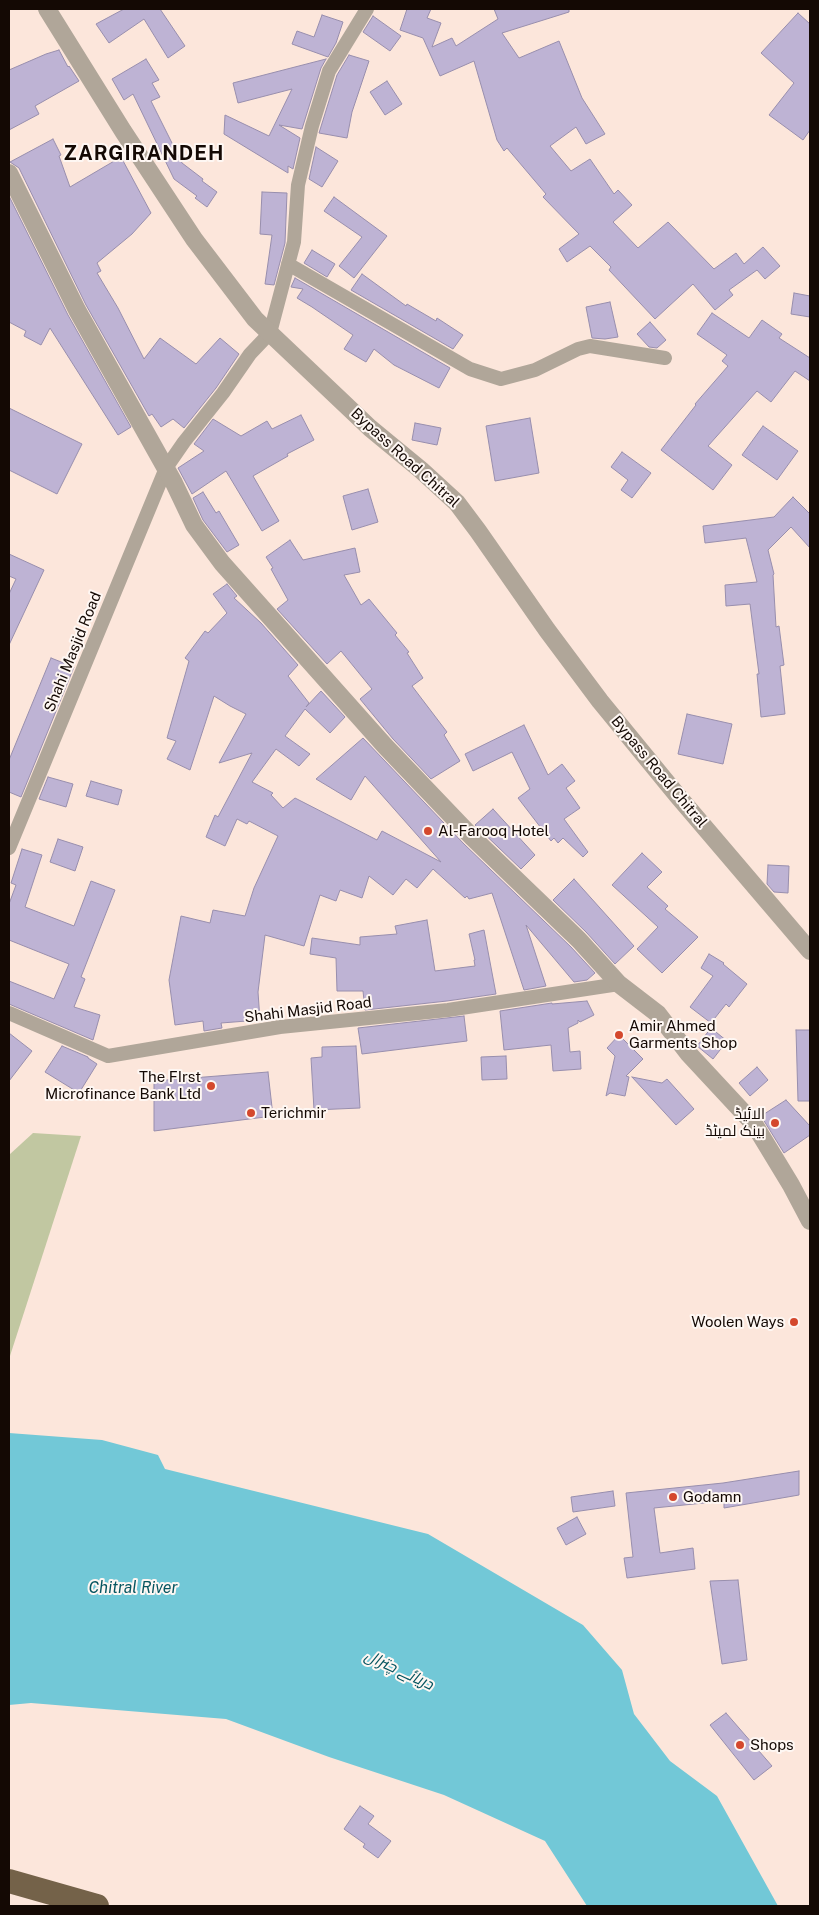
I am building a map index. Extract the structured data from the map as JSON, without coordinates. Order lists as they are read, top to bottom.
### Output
{
  "streets": {
    "street": ["Bypass Road Chitral", "Shahi Masjid Road"]
  },
  "crossings": [
    ["Bypass Road Chitral", "Shahi Masjid Road"]
  ],
  "districts": ["ZARGIRANDEH"],
  "water": ["Chitral River", "دریائے چترال"],
  "places": [
    "Al-Farooq Hotel",
    "Amir Ahmed Garments Shop",
    "The FIrst Microfinance Bank Ltd",
    "Terichmir",
    "الائیڈ بینک لمیٹڈ",
    "Woolen Ways",
    "Godamn",
    "Shops"
  ]
}
